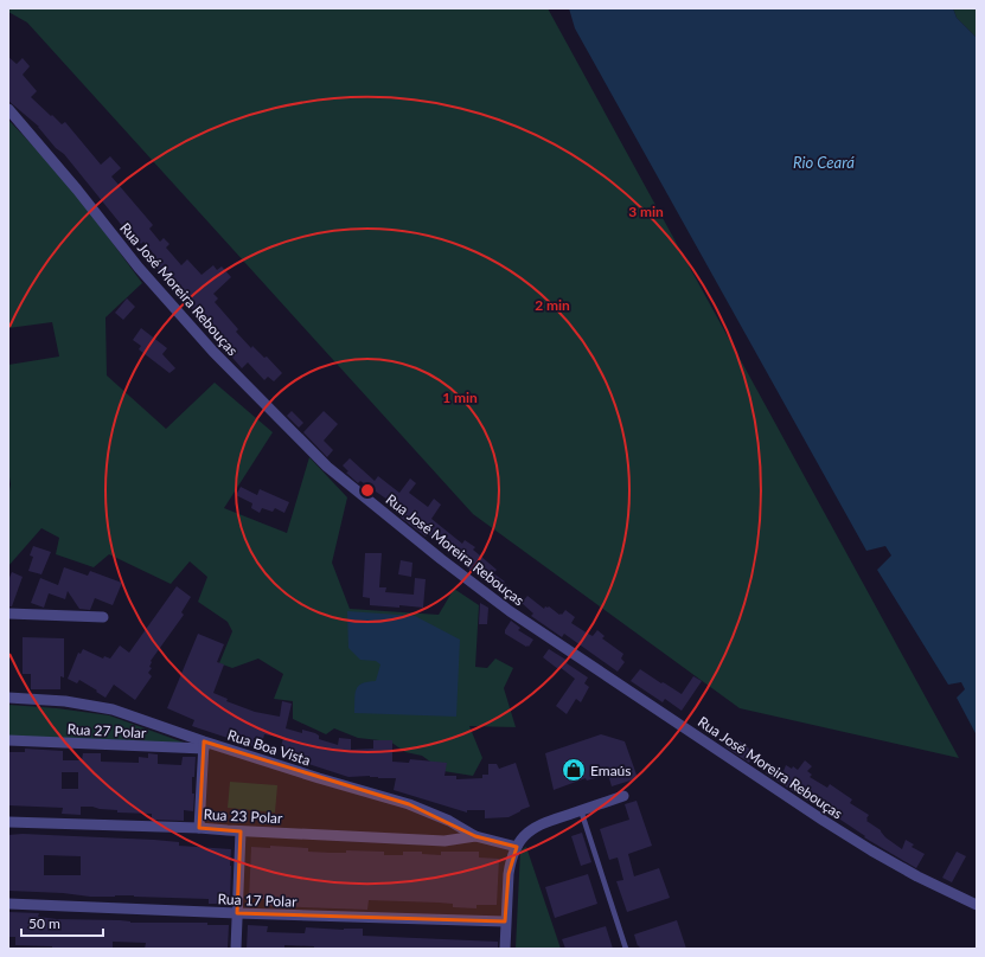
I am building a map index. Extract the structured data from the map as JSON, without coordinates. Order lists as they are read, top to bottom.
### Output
{
  "streets": {
    "street": [
      "Rua José Moreira Rebouças",
      "Rua 27 Polar",
      "Rua Boa Vista",
      "Rua 23 Polar",
      "Rua 17 Polar"
    ]
  },
  "crossings": [
    ["Rua 27 Polar", "Rua Boa Vista"],
    ["Rua Boa Vista", "Rua 23 Polar"]
  ],
  "water": ["Rio Ceará"],
  "places": {
    "shop": ["Emaús"]
  },
  "scale_bar": "50 m",
  "rings": ["3 min", "2 min", "1 min"]
}
